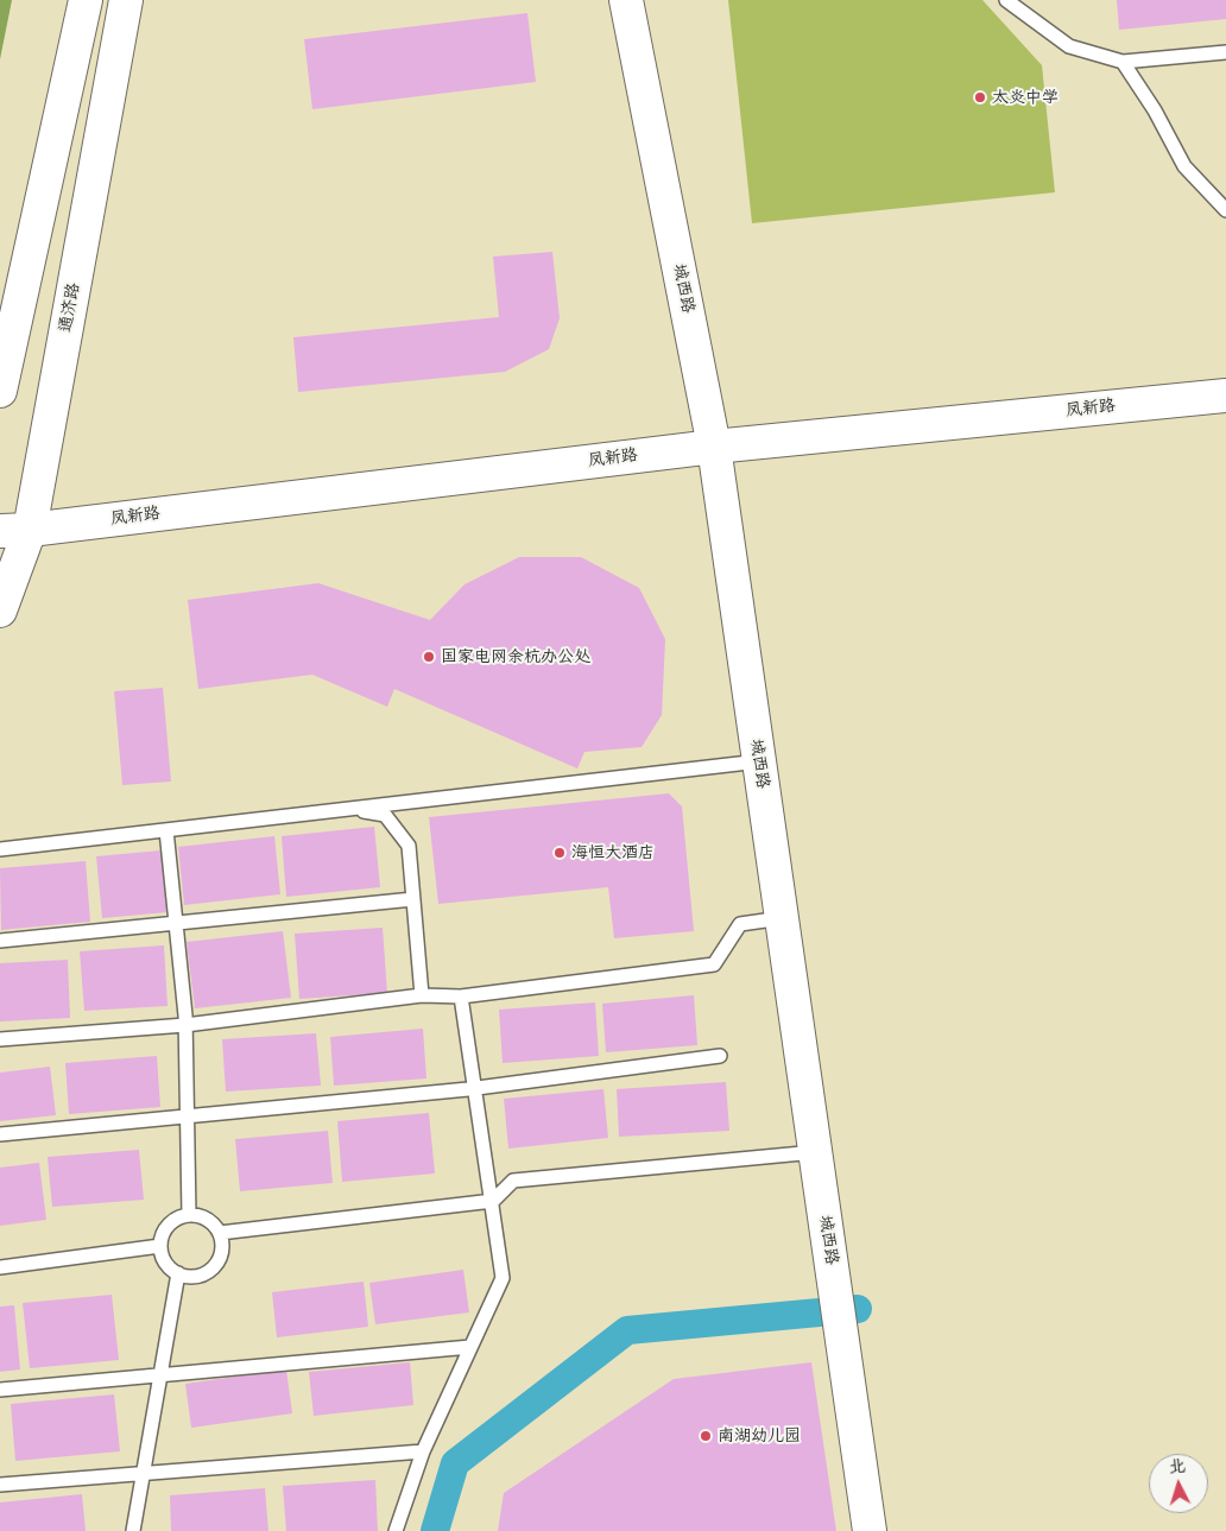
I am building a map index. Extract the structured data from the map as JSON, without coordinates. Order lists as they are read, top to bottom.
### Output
{
  "streets": {
    "main road": ["城西路", "通济路", "凤新路"]
  },
  "crossings": [
    ["城西路", "凤新路"],
    ["通济路", "凤新路"]
  ],
  "places": [
    "太炎中学",
    "国家电网余杭办公处",
    "海恒大酒店",
    "南湖幼儿园"
  ],
  "north": "top"
}
